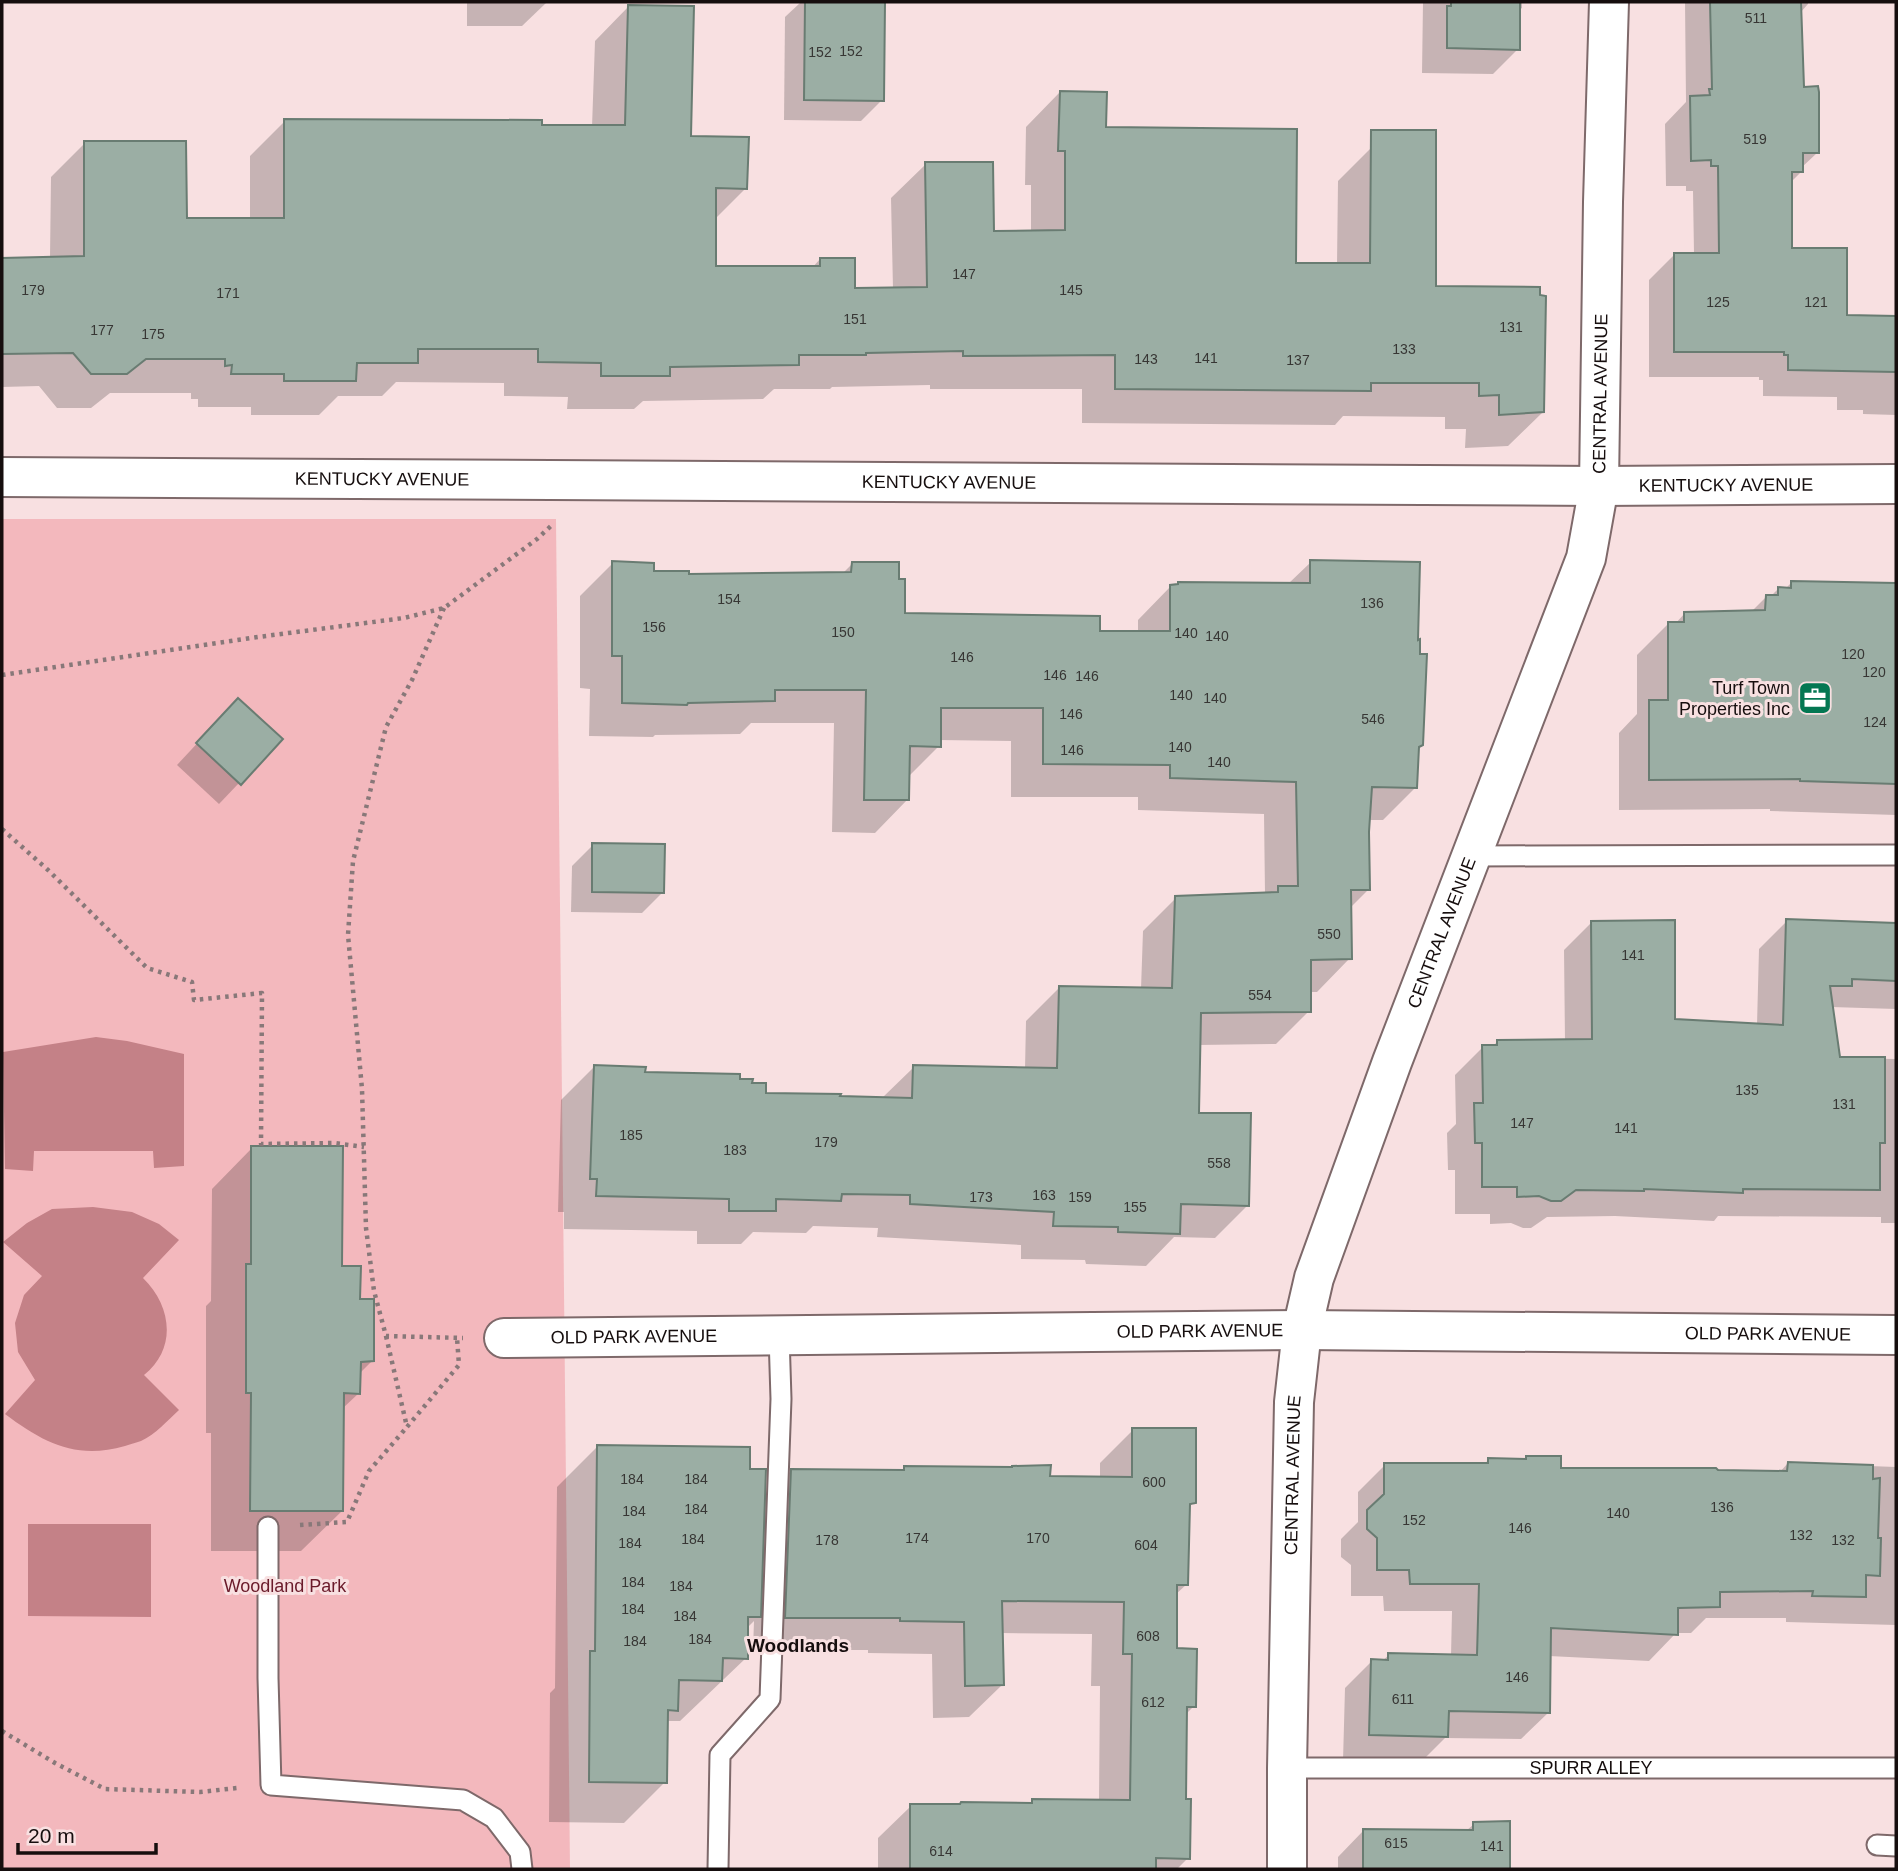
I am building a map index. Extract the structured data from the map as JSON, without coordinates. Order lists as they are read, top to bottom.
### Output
{
  "streets": {
    "street": ["CENTRAL AVENUE", "KENTUCKY AVENUE", "OLD PARK AVENUE"],
    "lane": ["SPURR ALLEY"]
  },
  "crossings": [
    ["CENTRAL AVENUE", "KENTUCKY AVENUE"],
    ["CENTRAL AVENUE", "OLD PARK AVENUE"],
    ["CENTRAL AVENUE", "SPURR ALLEY"]
  ],
  "districts": ["Woodlands"],
  "parks": ["Woodland Park"],
  "places": {
    "office": ["Turf Town Properties Inc"]
  },
  "house_numbers": [
    "511",
    "152",
    "152",
    "519",
    "147",
    "179",
    "145",
    "171",
    "125",
    "121",
    "151",
    "131",
    "177",
    "175",
    "133",
    "141",
    "143",
    "137",
    "154",
    "136",
    "156",
    "150",
    "140",
    "140",
    "120",
    "146",
    "120",
    "146",
    "146",
    "140",
    "140",
    "146",
    "546",
    "124",
    "140",
    "146",
    "140",
    "550",
    "141",
    "554",
    "135",
    "131",
    "147",
    "141",
    "185",
    "179",
    "183",
    "558",
    "163",
    "173",
    "159",
    "155",
    "184",
    "184",
    "600",
    "136",
    "184",
    "184",
    "140",
    "152",
    "146",
    "132",
    "174",
    "170",
    "184",
    "178",
    "132",
    "184",
    "604",
    "184",
    "184",
    "184",
    "184",
    "608",
    "184",
    "184",
    "146",
    "611",
    "612",
    "615",
    "141",
    "614"
  ],
  "scale_bar": "20 m"
}
